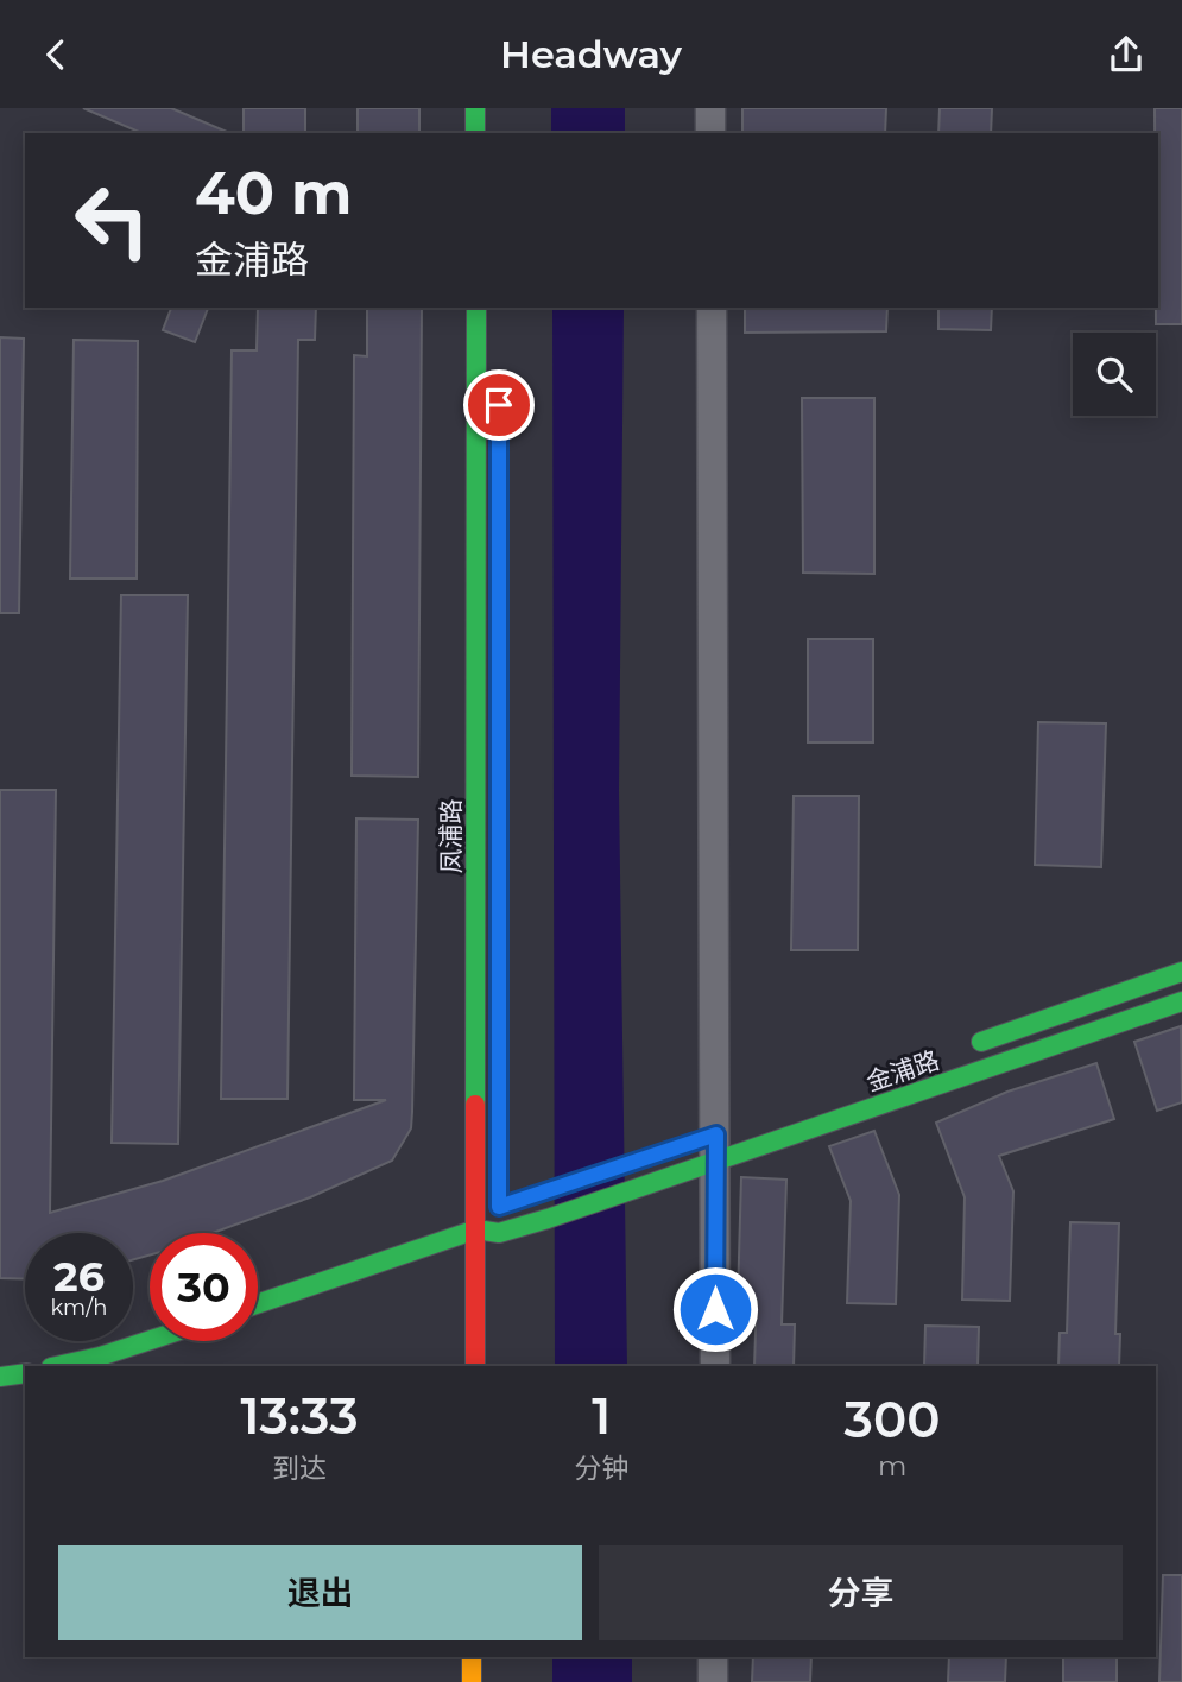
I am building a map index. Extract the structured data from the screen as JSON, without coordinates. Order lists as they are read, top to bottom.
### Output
{
  "streets": {
    "street": ["凤浦路", "金浦路"]
  },
  "page": {
    "header": "Headway",
    "turn": ["40 m", "金浦路"],
    "speed": "26 km/h",
    "limit": "30",
    "eta": [
      "13:33",
      "到达",
      "1",
      "分钟",
      "300",
      "m"
    ],
    "buttons": ["退出", "分享"]
  }
}
